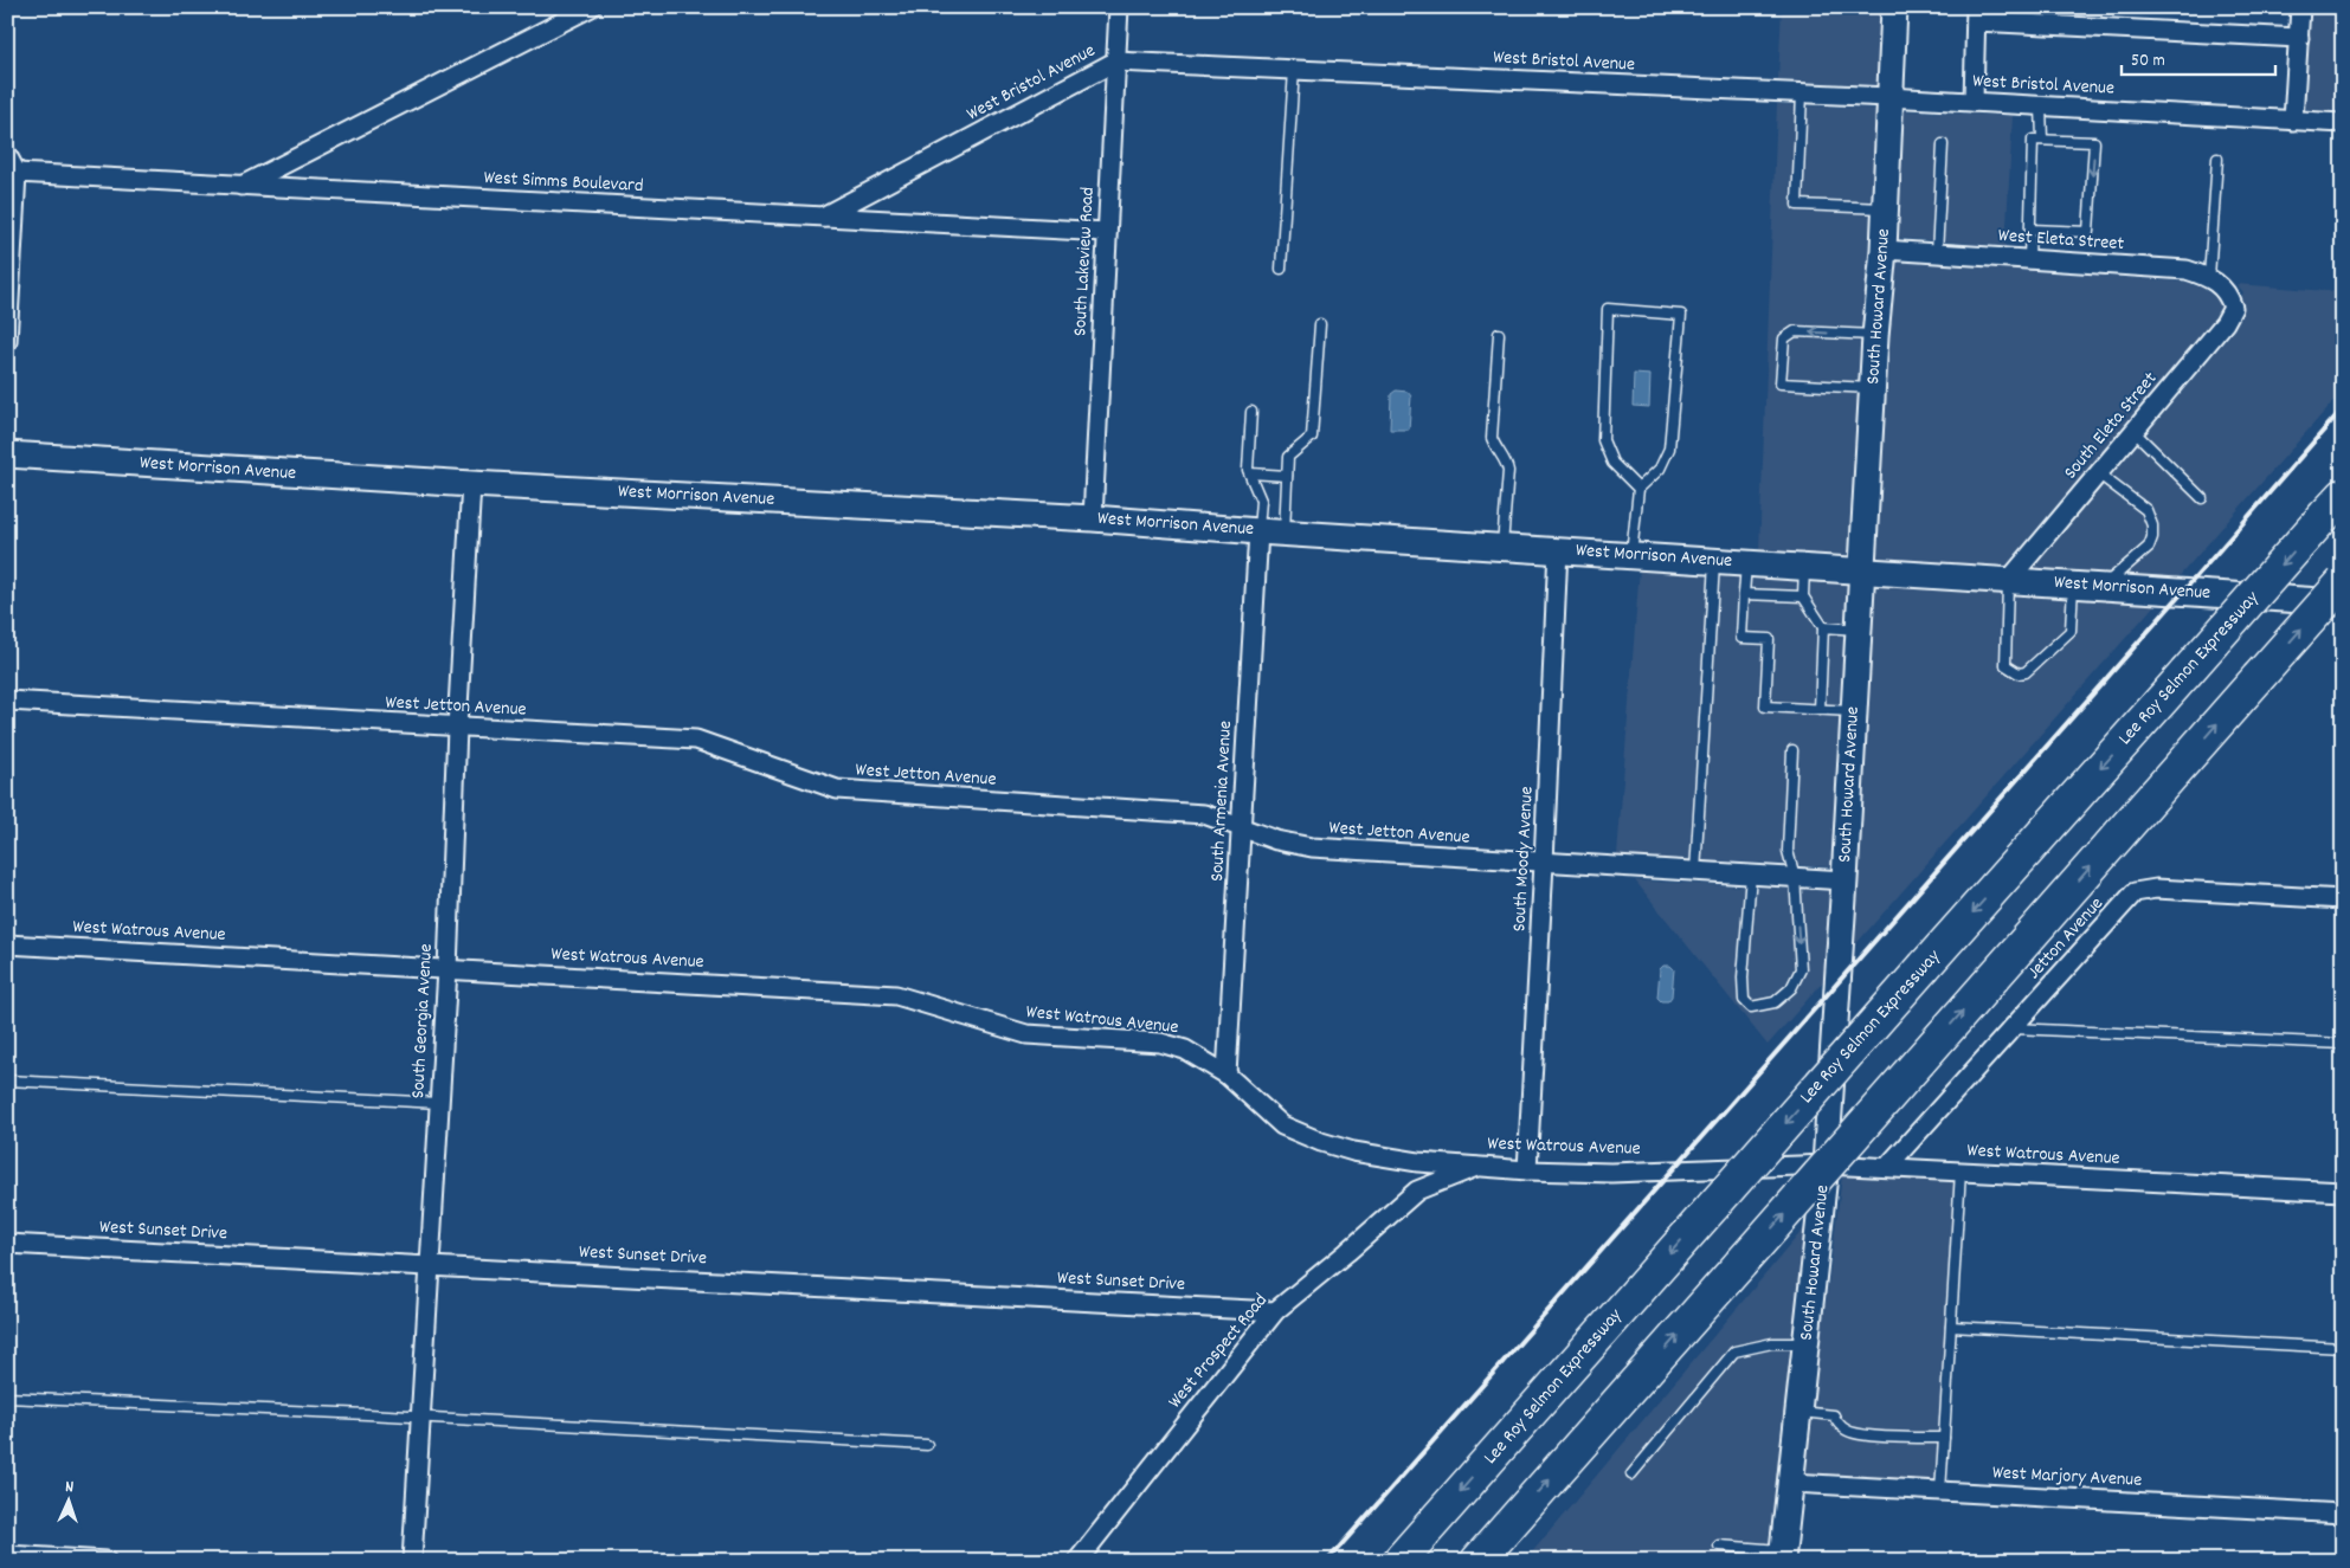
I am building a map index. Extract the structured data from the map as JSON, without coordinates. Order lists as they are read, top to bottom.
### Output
{
  "streets": {
    "highway": ["Lee Roy Selmon Expressway"],
    "street": [
      "West Bristol Avenue",
      "West Simms Boulevard",
      "West Eleta Street",
      "South Lakeview Road",
      "South Howard Avenue",
      "South Eleta Street",
      "West Morrison Avenue",
      "West Jetton Avenue",
      "South Armenia Avenue",
      "South Moody Avenue",
      "West Watrous Avenue",
      "Jetton Avenue",
      "South Georgia Avenue",
      "West Sunset Drive",
      "West Prospect Road",
      "West Marjory Avenue"
    ]
  },
  "crossings": [
    ["West Bristol Avenue", "West Simms Boulevard"],
    ["West Bristol Avenue", "South Lakeview Road"],
    ["West Bristol Avenue", "South Howard Avenue"],
    ["West Simms Boulevard", "South Lakeview Road"],
    ["West Eleta Street", "South Howard Avenue"],
    ["West Eleta Street", "South Eleta Street"],
    ["South Lakeview Road", "West Morrison Avenue"],
    ["South Howard Avenue", "West Morrison Avenue"],
    ["South Howard Avenue", "West Jetton Avenue"],
    ["South Howard Avenue", "West Watrous Avenue"],
    ["South Howard Avenue", "West Marjory Avenue"],
    ["South Eleta Street", "West Morrison Avenue"],
    ["West Morrison Avenue", "South Armenia Avenue"],
    ["West Morrison Avenue", "South Moody Avenue"],
    ["West Morrison Avenue", "South Georgia Avenue"],
    ["West Jetton Avenue", "South Armenia Avenue"],
    ["West Jetton Avenue", "South Moody Avenue"],
    ["West Jetton Avenue", "South Georgia Avenue"],
    ["South Armenia Avenue", "West Watrous Avenue"],
    ["South Moody Avenue", "West Watrous Avenue"],
    ["West Watrous Avenue", "Jetton Avenue"],
    ["West Watrous Avenue", "South Georgia Avenue"],
    ["West Watrous Avenue", "West Prospect Road"],
    ["South Georgia Avenue", "West Sunset Drive"],
    ["West Sunset Drive", "West Prospect Road"]
  ],
  "scale_bar": "50 m",
  "north": "top"
}
